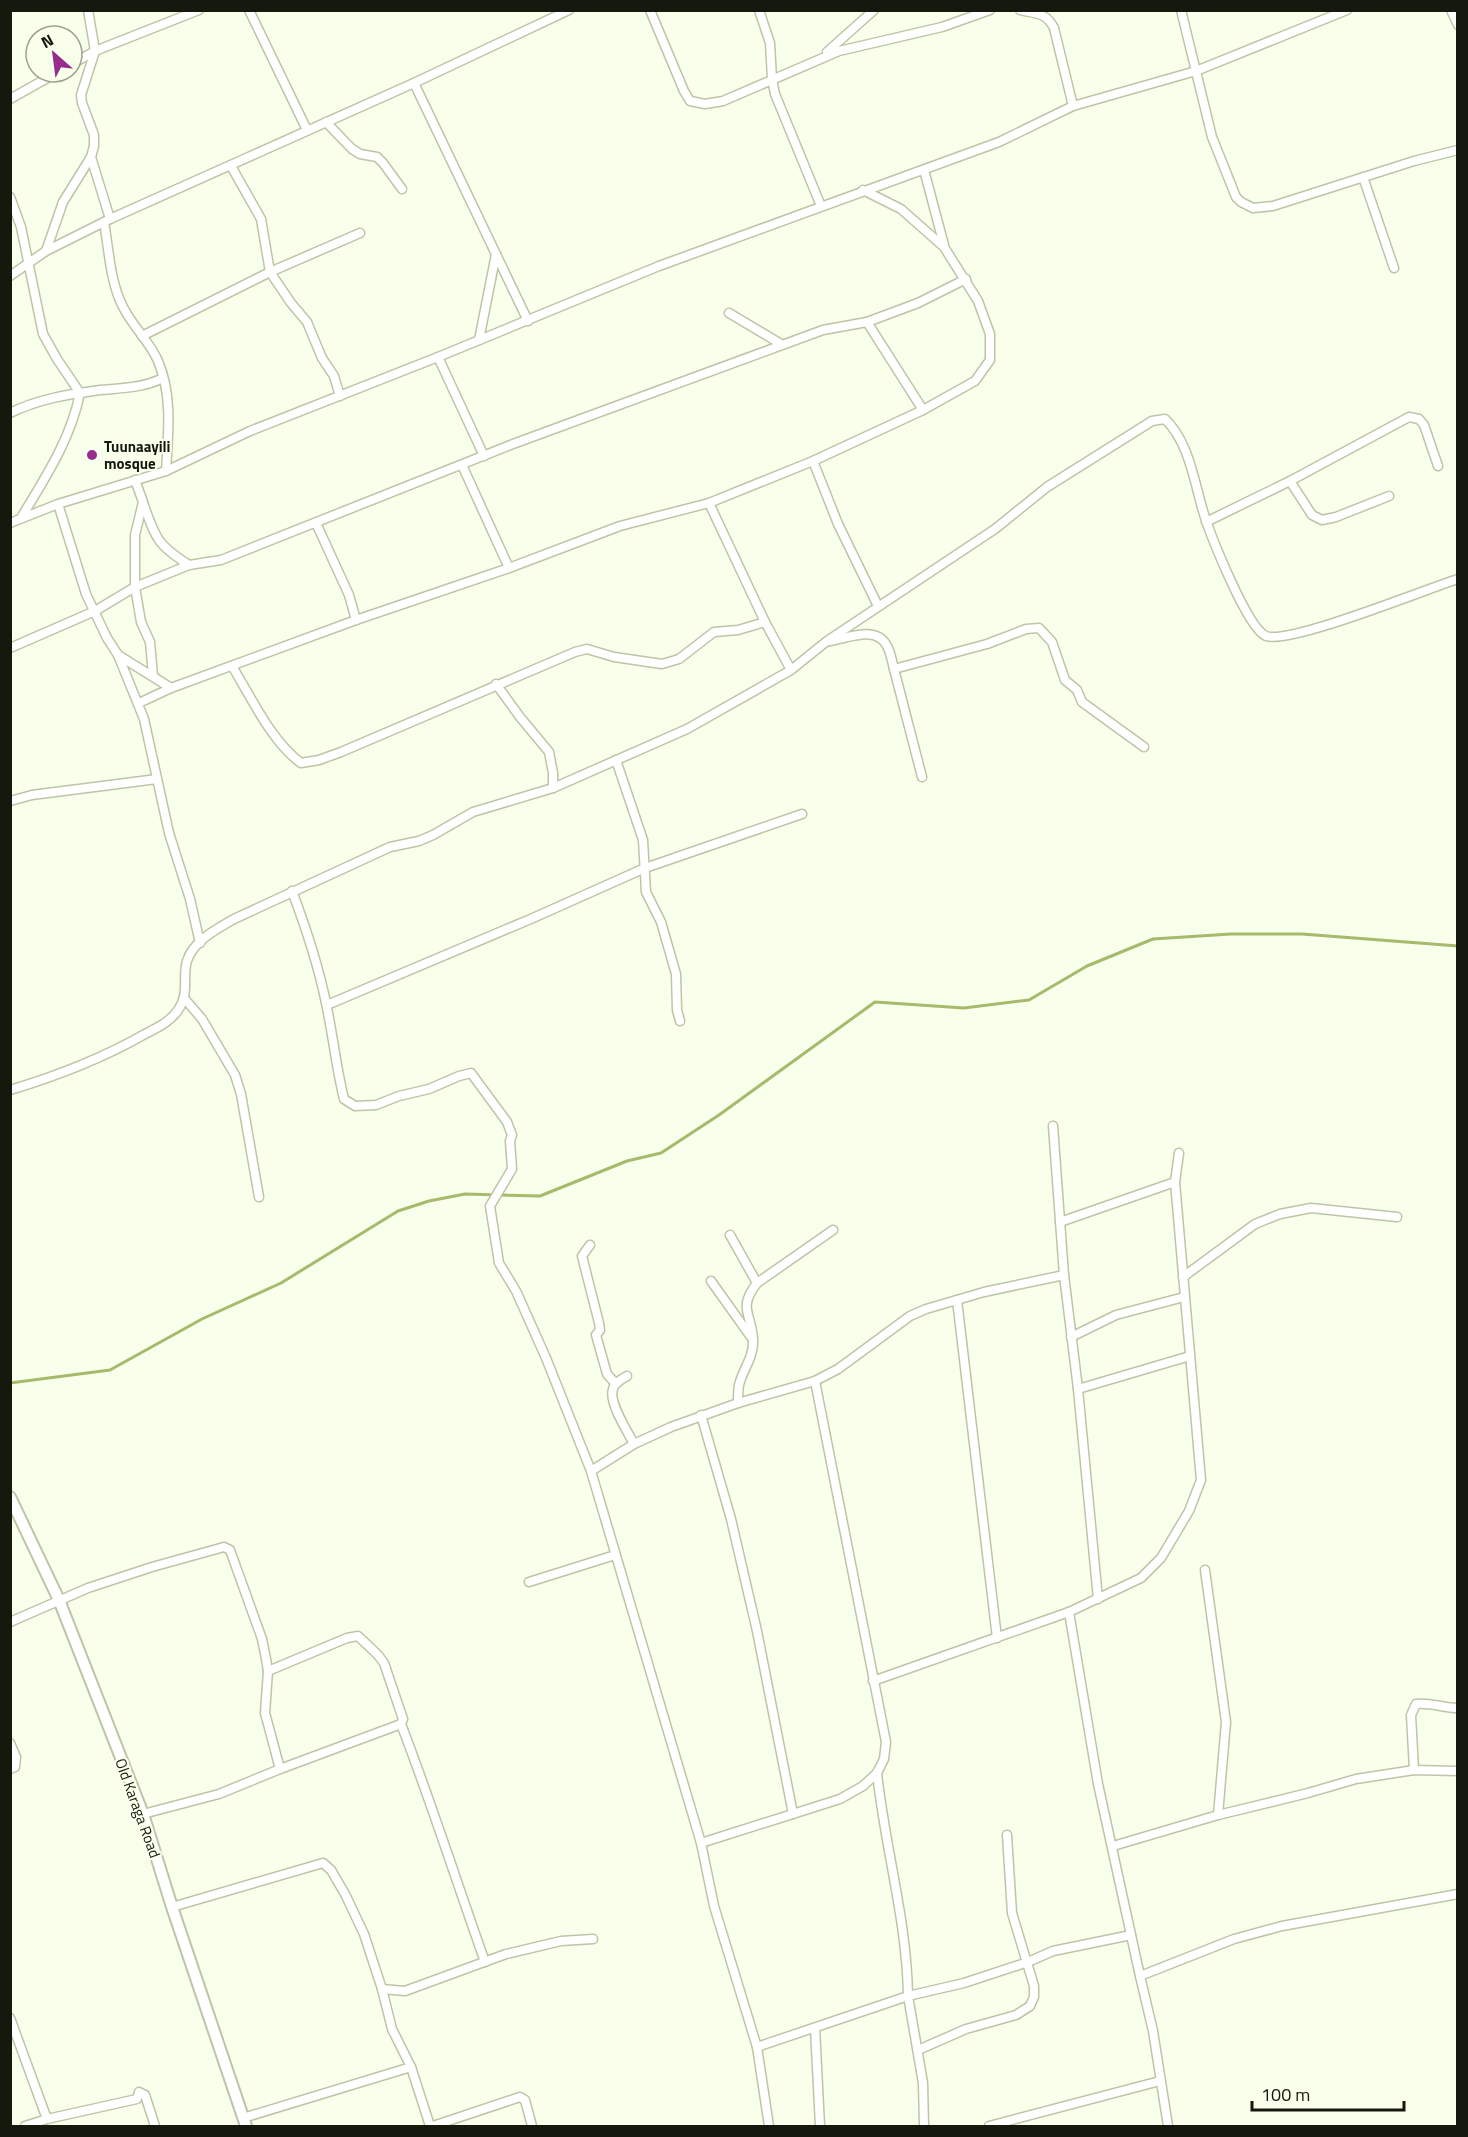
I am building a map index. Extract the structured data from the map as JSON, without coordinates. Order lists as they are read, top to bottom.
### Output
{
  "streets": {
    "street": ["Old Karaga Road"]
  },
  "places": ["Tuunaayili mosque"],
  "scale_bar": "100 m",
  "north": "top left"
}
